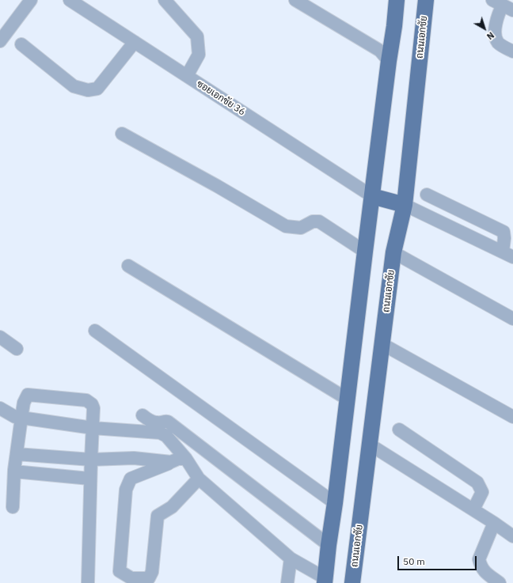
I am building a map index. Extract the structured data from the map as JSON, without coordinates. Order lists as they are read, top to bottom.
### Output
{
  "streets": {
    "main road": ["ถนนเอกชัย"],
    "street": ["ซอยเอกชัย 36"]
  },
  "scale_bar": "50 m",
  "north": "bottom right"
}
